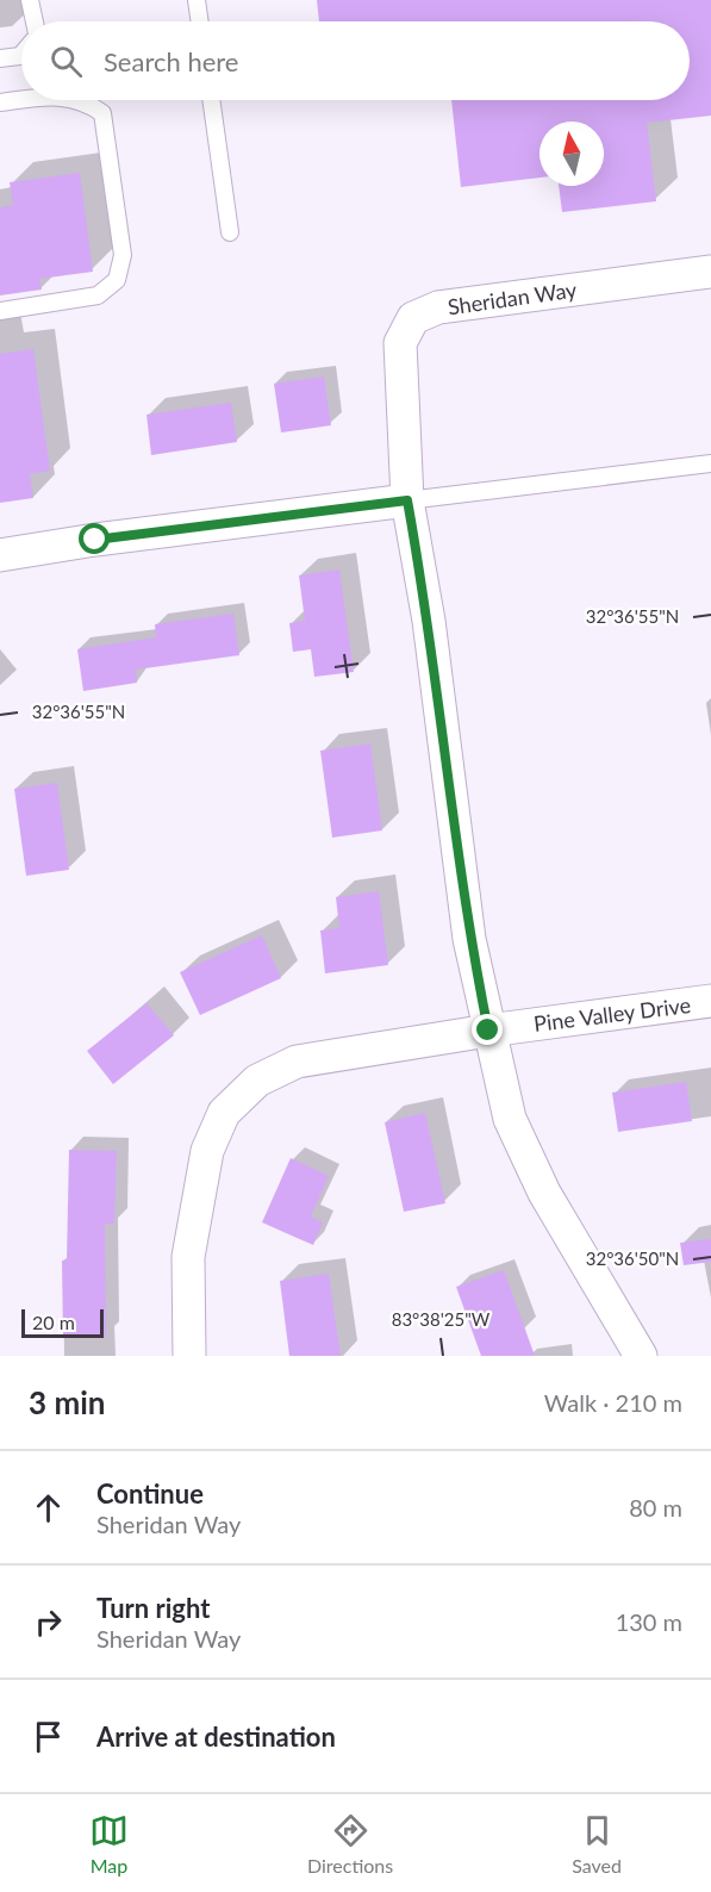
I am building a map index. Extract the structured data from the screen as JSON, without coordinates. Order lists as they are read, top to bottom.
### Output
{
  "streets": {
    "street": ["Sheridan Way", "Pine Valley Drive"]
  },
  "crossings": [
    ["Sheridan Way", "Pine Valley Drive"]
  ],
  "scale_bar": "20 m",
  "north": "top",
  "page": {
    "search": "Search here",
    "scale": "20 m",
    "heading": ["3 min", "Walk · 210 m"],
    "list": [
      ["Continue", "Sheridan Way", "80 m"],
      ["Turn right", "Sheridan Way", "130 m"],
      "Arrive at destination"
    ],
    "nav": ["Map", "Directions", "Saved"]
  },
  "coordinates": ["32°36'55\"N", "32°36'50\"N", "83°38'25\"W"]
}
